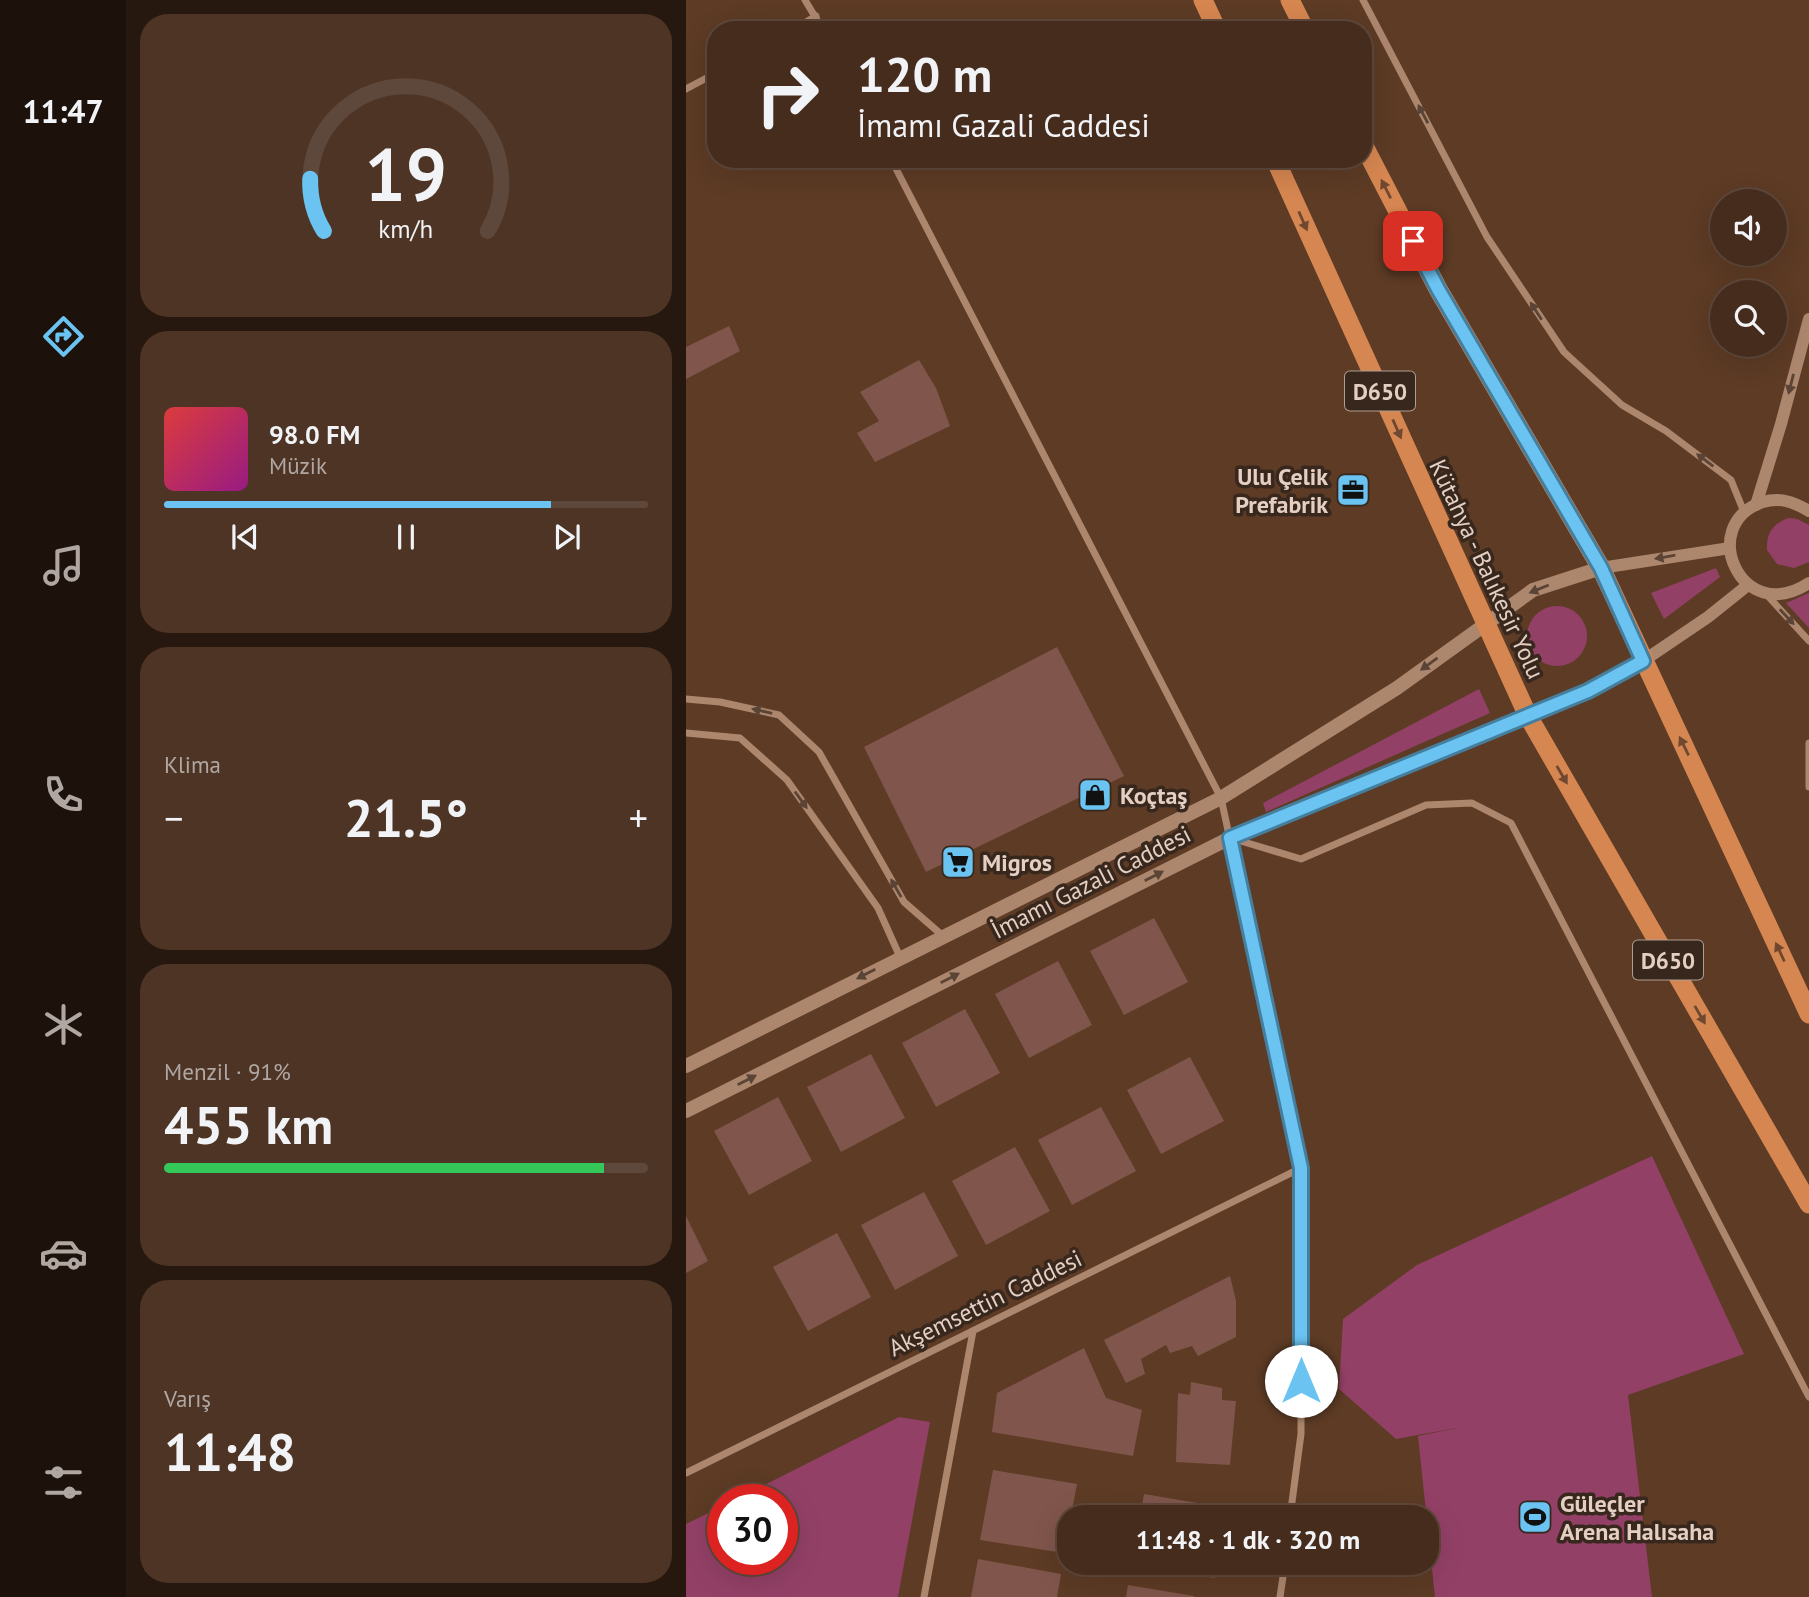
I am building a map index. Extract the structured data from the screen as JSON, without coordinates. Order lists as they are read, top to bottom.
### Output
{
  "streets": {
    "highway": ["D650", "Kütahya - Balıkesir Yolu"],
    "main road": ["İmamı Gazali Caddesi"],
    "street": ["Akşemsettin Caddesi"]
  },
  "crossings": [
    ["Kütahya - Balıkesir Yolu", "İmamı Gazali Caddesi"]
  ],
  "places": {
    "office": ["Ulu Çelik Prefabrik"],
    "shop": ["Koçtaş"],
    "supermarket": ["Migros"],
    "sports": ["Güleçler Arena Halısaha"]
  },
  "page": {
    "tabs": "11:47",
    "turn": ["120 m", "İmamı Gazali Caddesi"],
    "song": ["98.0 FM", "Müzik"],
    "tile": [
      "Klima",
      ["Menzil · 91%", "455 km"],
      ["Varış", "11:48"]
    ],
    "heat": ["−", "21.5°", "+"],
    "limit": "30",
    "trip": "11:48 · 1 dk · 320 m",
    "gauge": ["19", "km/h"]
  }
}
